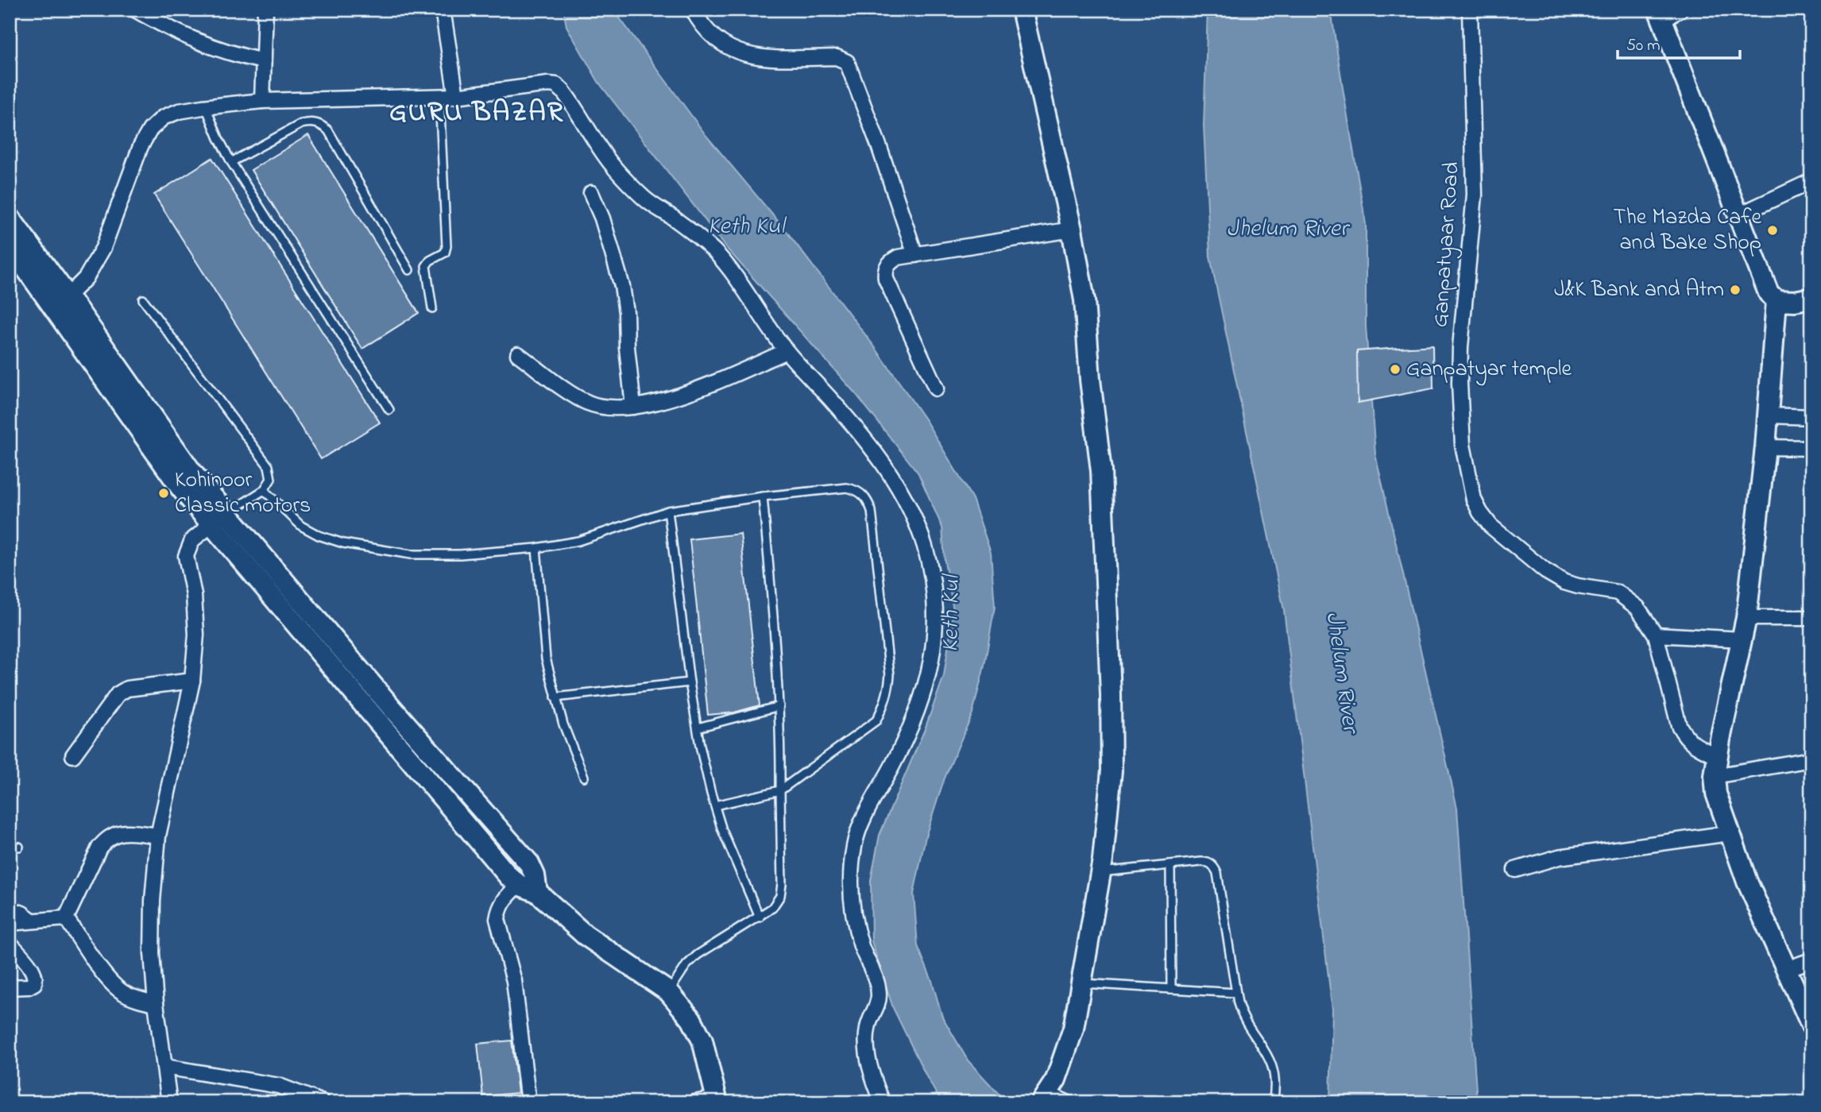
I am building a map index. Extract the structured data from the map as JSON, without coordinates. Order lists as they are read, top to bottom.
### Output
{
  "streets": {
    "street": ["Ganpatyaar Road"]
  },
  "districts": ["GURU BAZAR"],
  "water": ["Keth Kul", "Jhelum River"],
  "places": [
    "The Mazda Cafe and Bake Shop",
    "J&K Bank and Atm",
    "Ganpatyar temple",
    "Kohinoor Classic motors"
  ],
  "scale_bar": "50 m"
}
